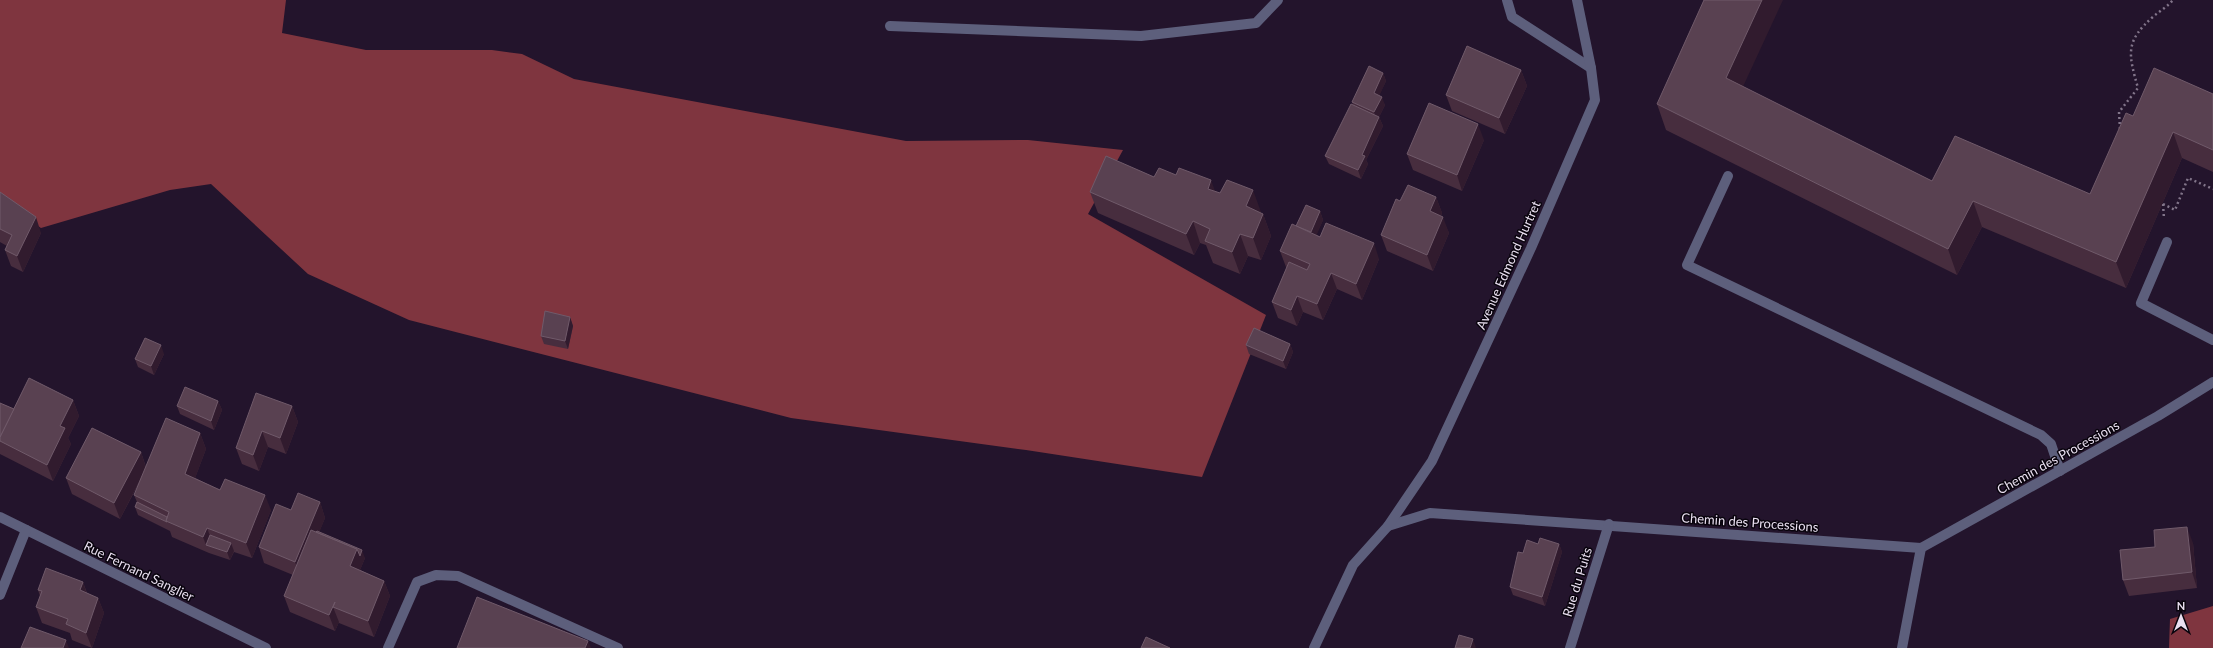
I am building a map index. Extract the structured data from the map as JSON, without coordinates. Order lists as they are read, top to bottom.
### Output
{
  "streets": {
    "street": [
      "Avenue Edmond Hurtret",
      "Chemin des Processions",
      "Rue Fernand Sanglier",
      "Rue du Puits"
    ]
  },
  "crossings": [
    ["Avenue Edmond Hurtret", "Chemin des Processions"],
    ["Chemin des Processions", "Rue du Puits"]
  ],
  "north": "top"
}
